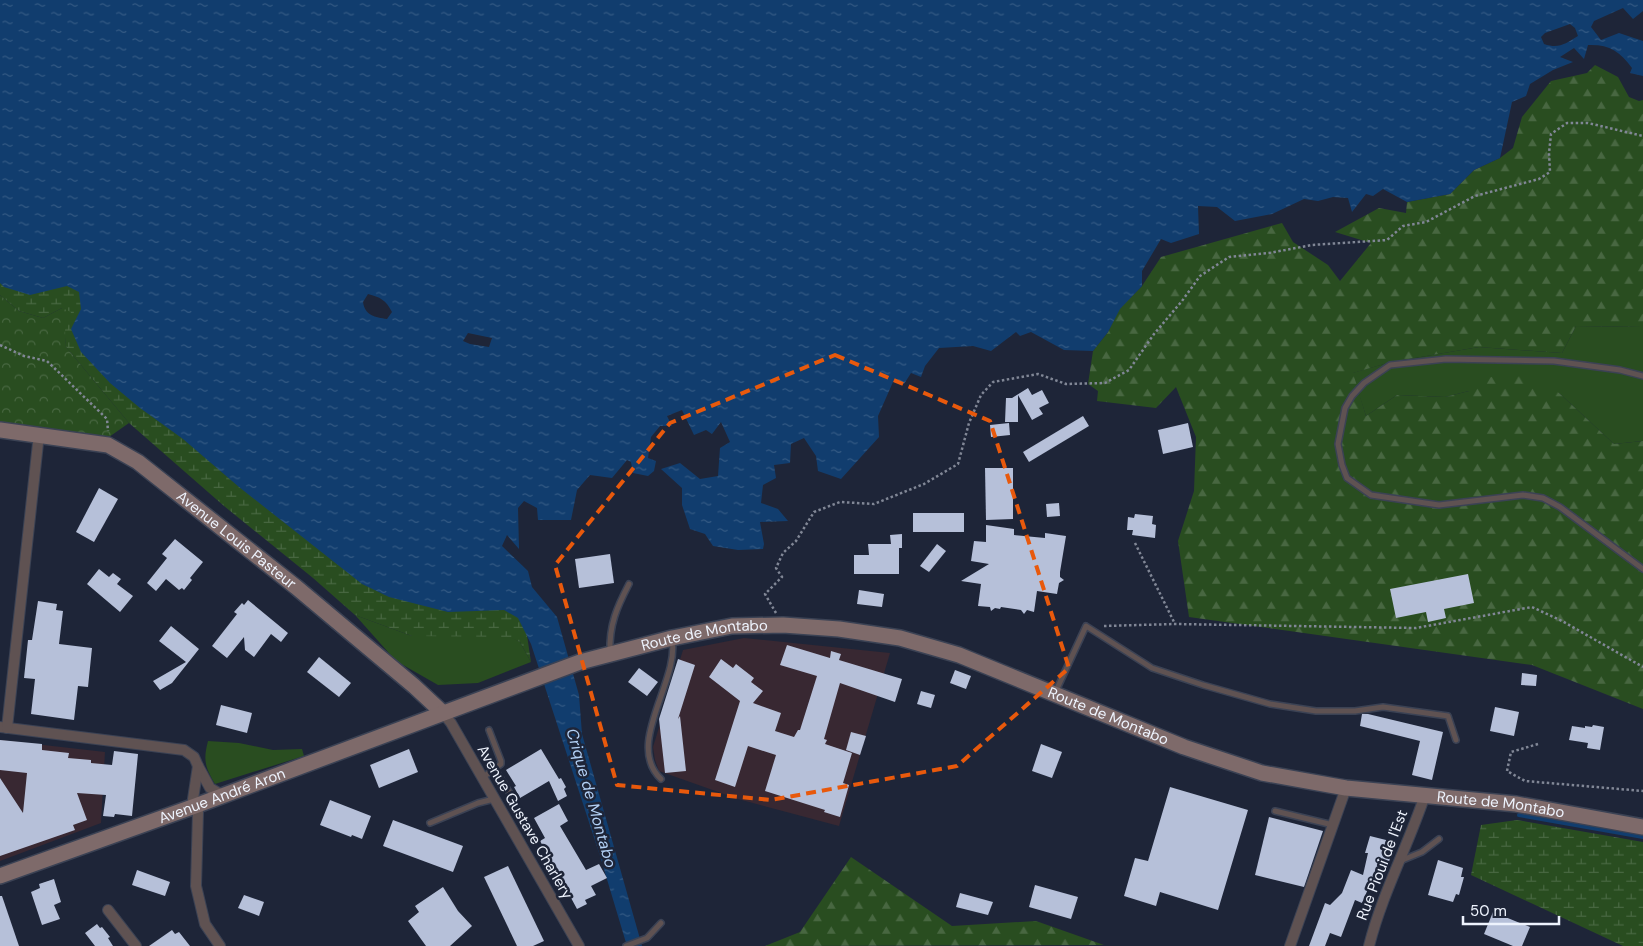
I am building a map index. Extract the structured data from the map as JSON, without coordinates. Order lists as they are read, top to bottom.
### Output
{
  "streets": {
    "main road": ["Avenue Louis Pasteur", "Route de Montabo", "Avenue André Aron"],
    "street": ["Avenue Gustave Charlery", "Rue Pioui de l'Est"]
  },
  "crossings": [
    ["Avenue Louis Pasteur", "Route de Montabo"],
    ["Avenue Louis Pasteur", "Avenue André Aron"],
    ["Avenue Louis Pasteur", "Avenue Gustave Charlery"],
    ["Route de Montabo", "Avenue André Aron"],
    ["Route de Montabo", "Avenue Gustave Charlery"],
    ["Route de Montabo", "Rue Pioui de l'Est"],
    ["Avenue André Aron", "Avenue Gustave Charlery"]
  ],
  "water": ["Crique de Montabo"],
  "scale_bar": "50 m"
}
